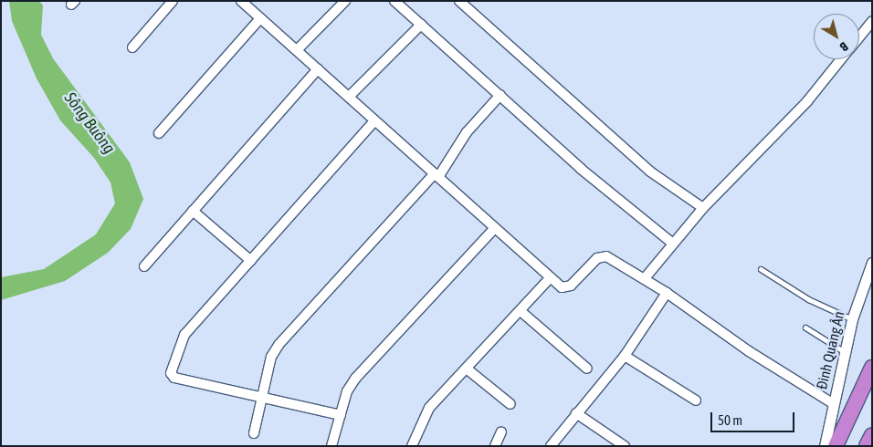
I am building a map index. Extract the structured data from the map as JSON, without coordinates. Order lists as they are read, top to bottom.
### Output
{
  "streets": {
    "street": ["Đinh Quang Ân"]
  },
  "water": ["Sông Buông"],
  "scale_bar": "50 m",
  "north": "bottom right"
}
